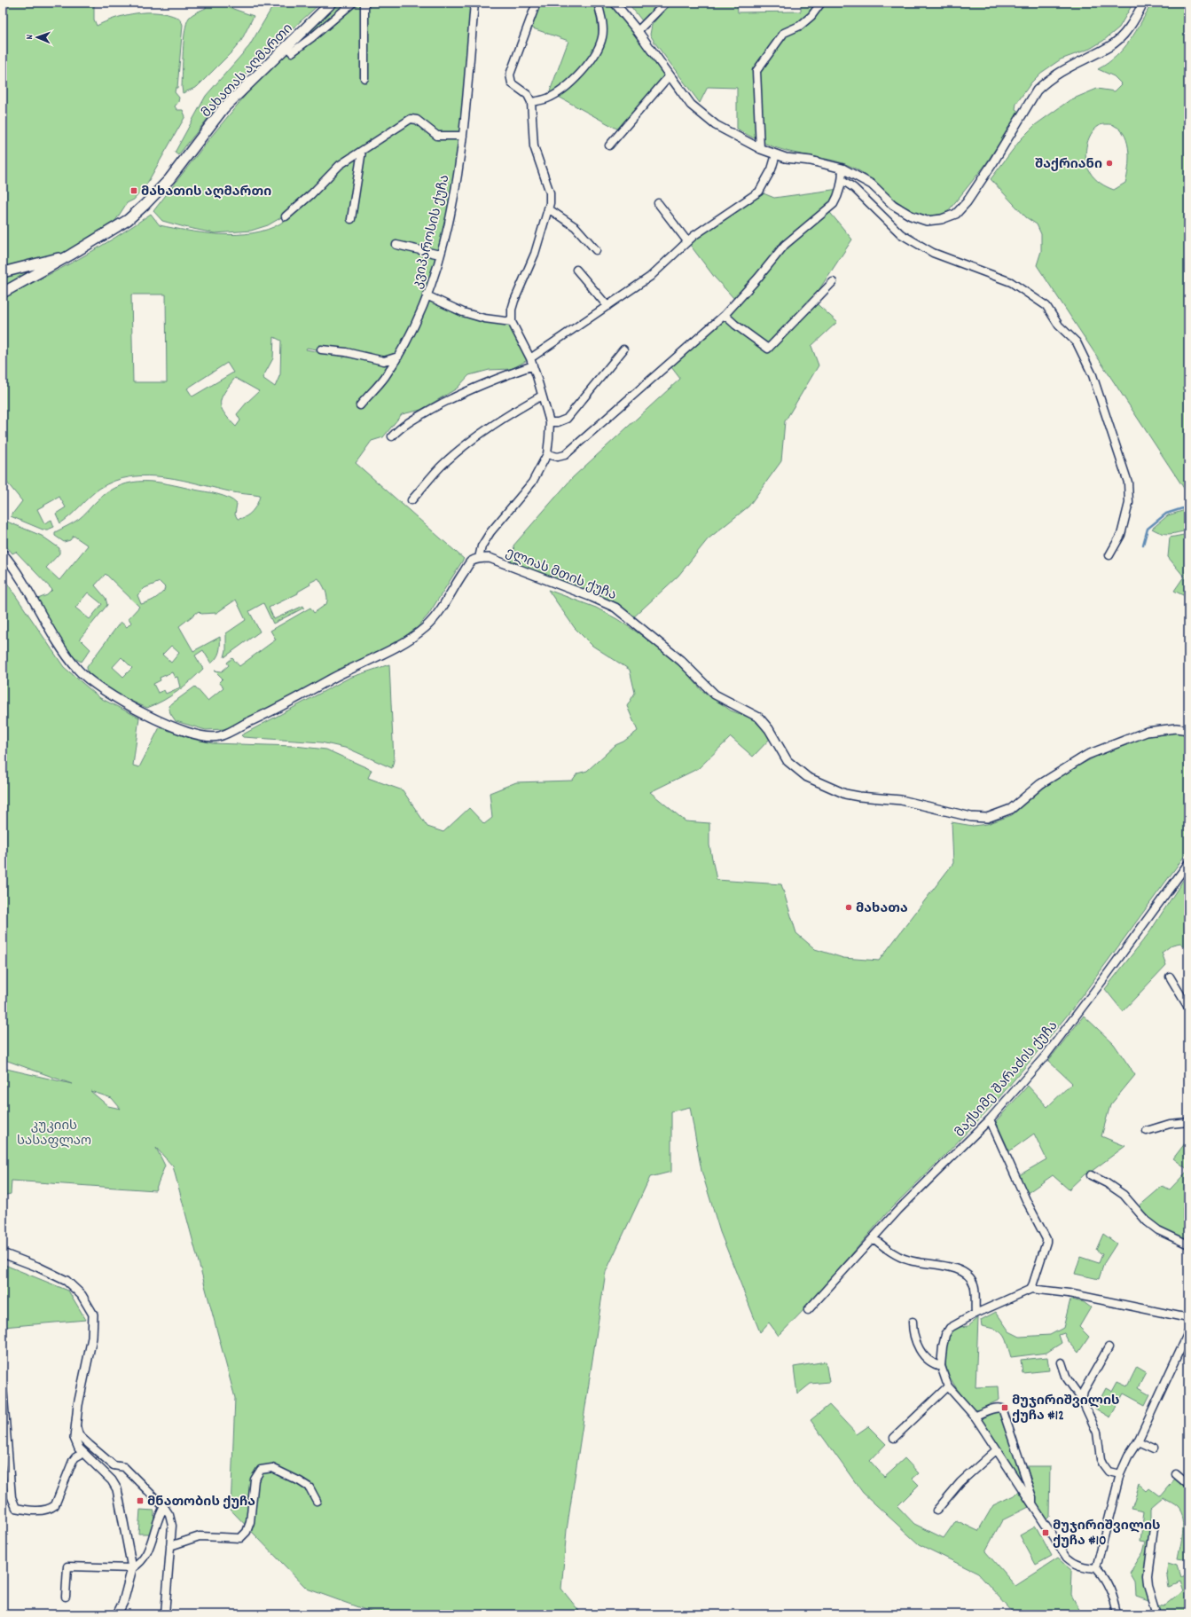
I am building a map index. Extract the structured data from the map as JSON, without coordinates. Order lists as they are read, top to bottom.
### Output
{
  "streets": {
    "main road": ["მახათას აღმართი"],
    "street": ["კვიპაროსის ქუჩა", "ელიას მთის ქუჩა", "მაქსიმე შარაძის ქუჩა"]
  },
  "parks": ["კუკიის სასაფლაო"],
  "places": {
    "other": ["შაქრიანი", "მახათა"],
    "transit": [
      "მახათის აღმართი",
      "მუჯირიშვილის ქუჩა #12",
      "მნათობის ქუჩა",
      "მუჯირიშვილის ქუჩა #10"
    ]
  },
  "north": "left"
}
